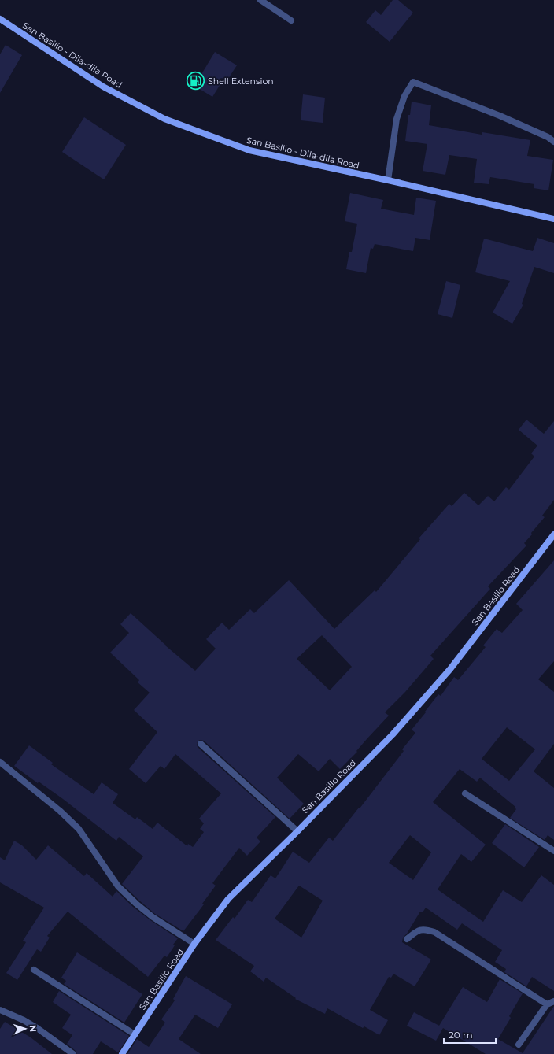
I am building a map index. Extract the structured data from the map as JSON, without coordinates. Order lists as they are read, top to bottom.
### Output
{
  "streets": {
    "street": ["San Basilio - Dila-dila Road", "San Basilio Road"]
  },
  "places": {
    "fuel station": ["Shell Extension"]
  },
  "scale_bar": "20 m",
  "north": "right"
}
